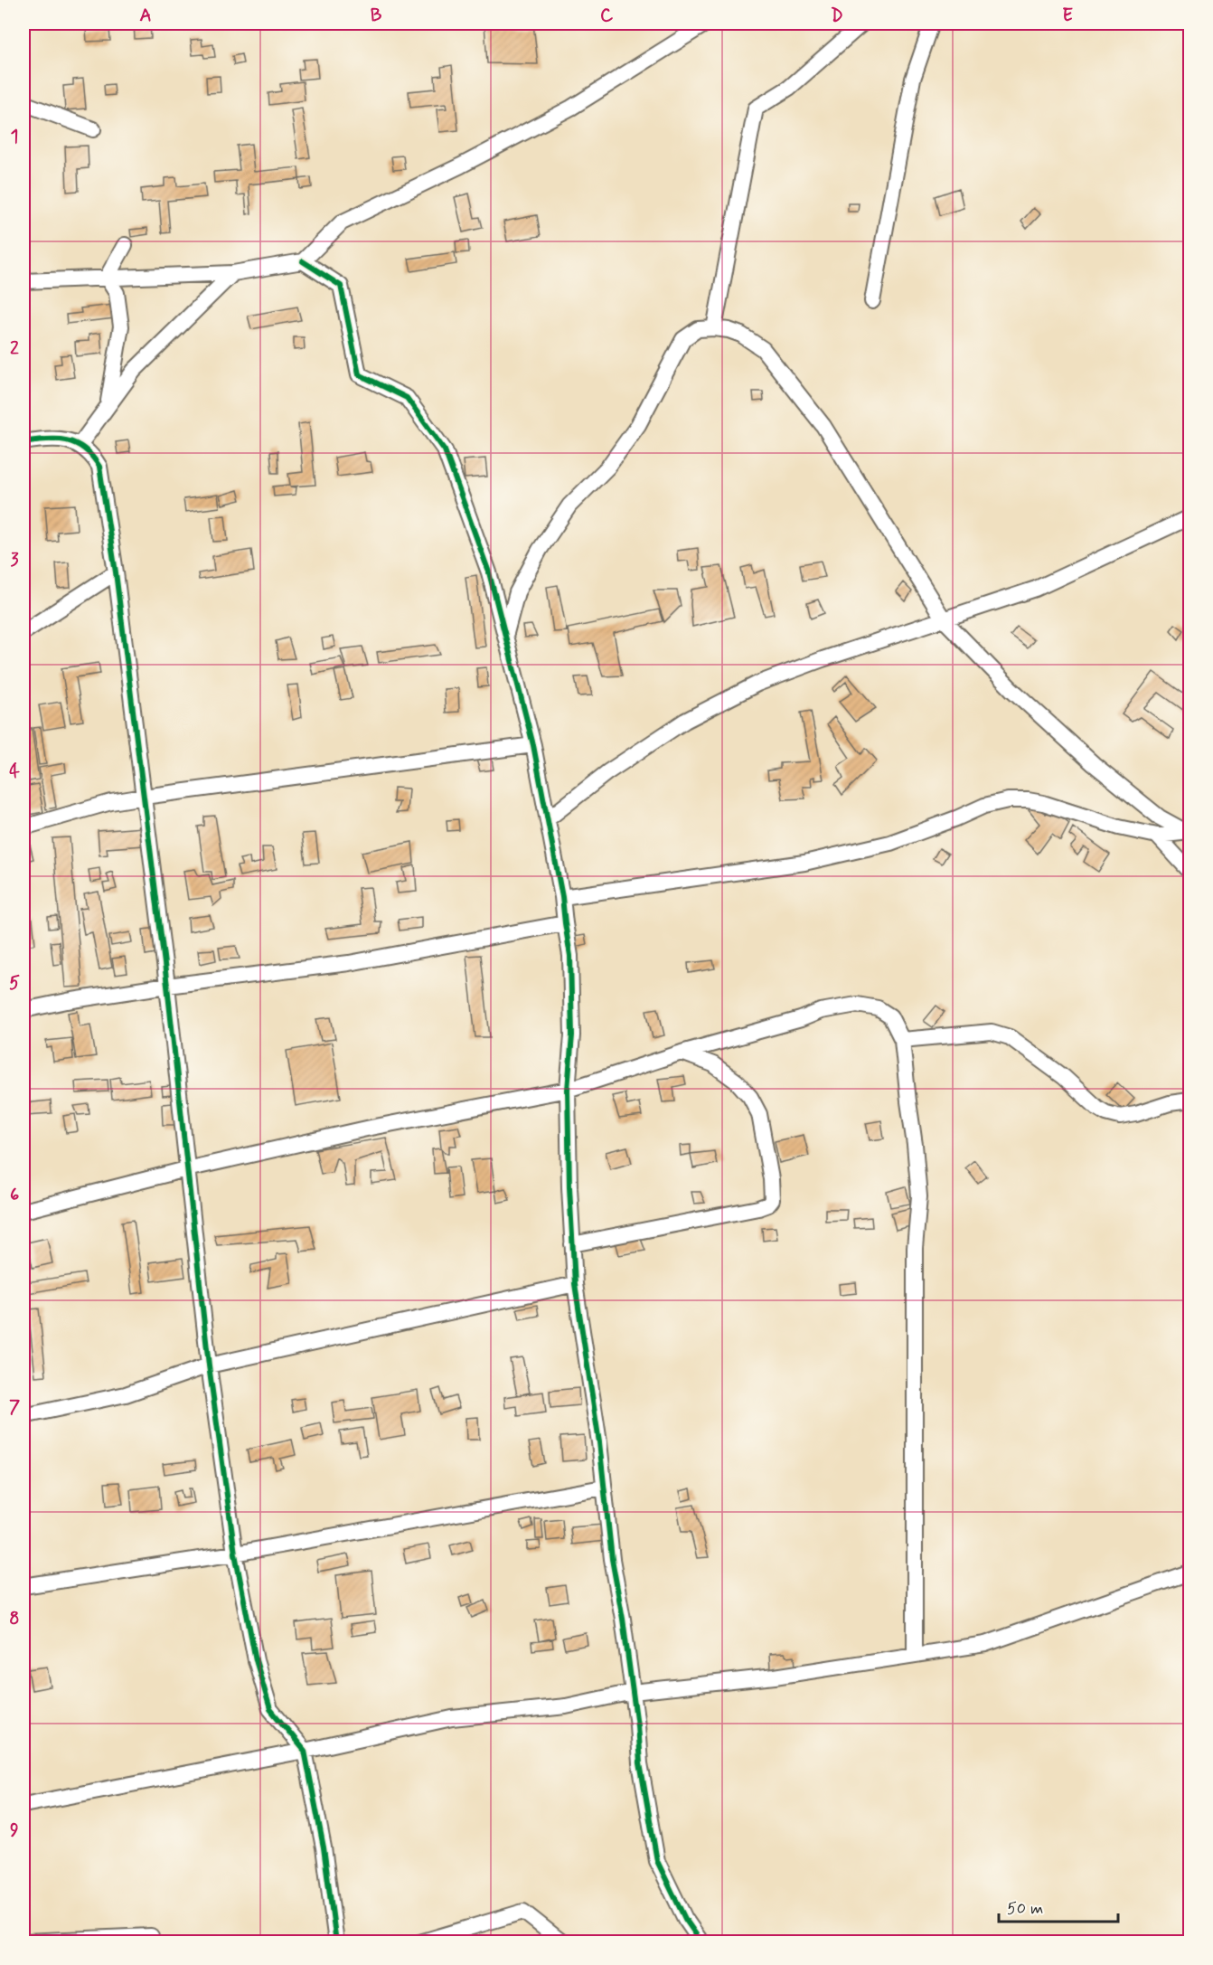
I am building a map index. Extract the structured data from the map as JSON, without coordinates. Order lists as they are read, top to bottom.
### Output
{
  "scale_bar": "50 m",
  "grid": {
    "columns": [
      "A",
      "B",
      "C",
      "D",
      "E"
    ],
    "rows": [
      "1",
      "2",
      "3",
      "4",
      "5",
      "6",
      "7",
      "8",
      "9"
    ]
  }
}
